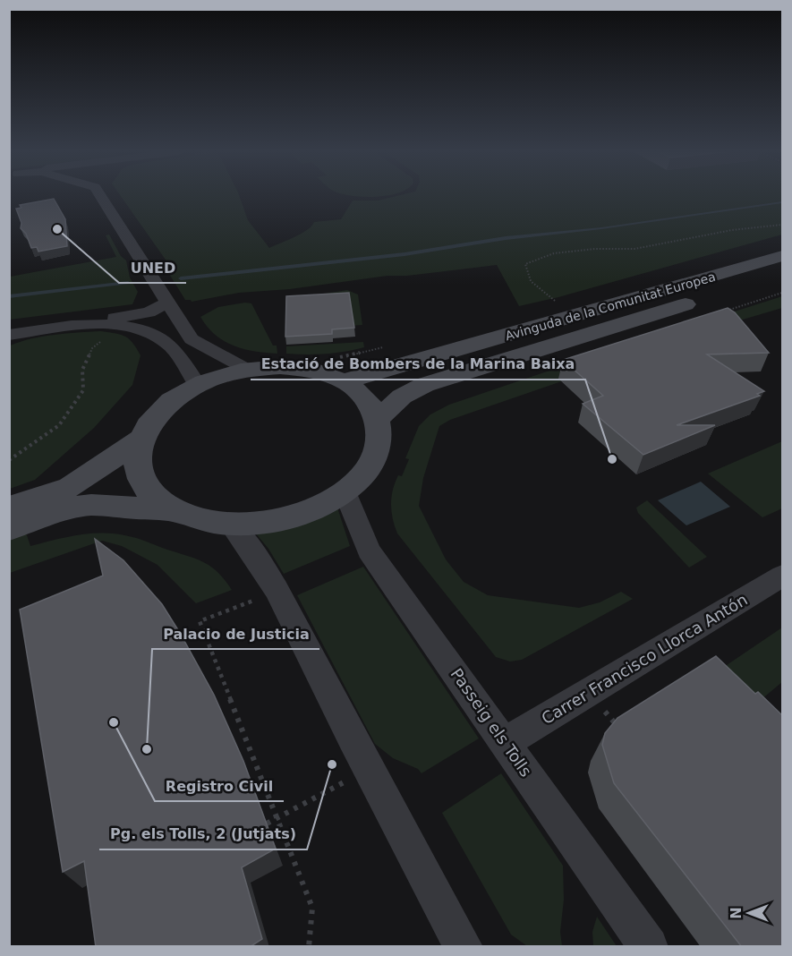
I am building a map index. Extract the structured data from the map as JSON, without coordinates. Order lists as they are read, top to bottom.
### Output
{
  "streets": {
    "main road": ["Avinguda de la Comunitat Europea"],
    "street": ["Carrer Francisco Llorca Antón", "Passeig els Tolls"]
  },
  "crossings": [
    ["Carrer Francisco Llorca Antón", "Passeig els Tolls"]
  ],
  "places": [
    "UNED",
    "Estació de Bombers de la Marina Baixa",
    "Registro Civil",
    "Palacio de Justicia",
    "Pg. els Tolls, 2 (Jutjats)"
  ],
  "north": "left"
}
